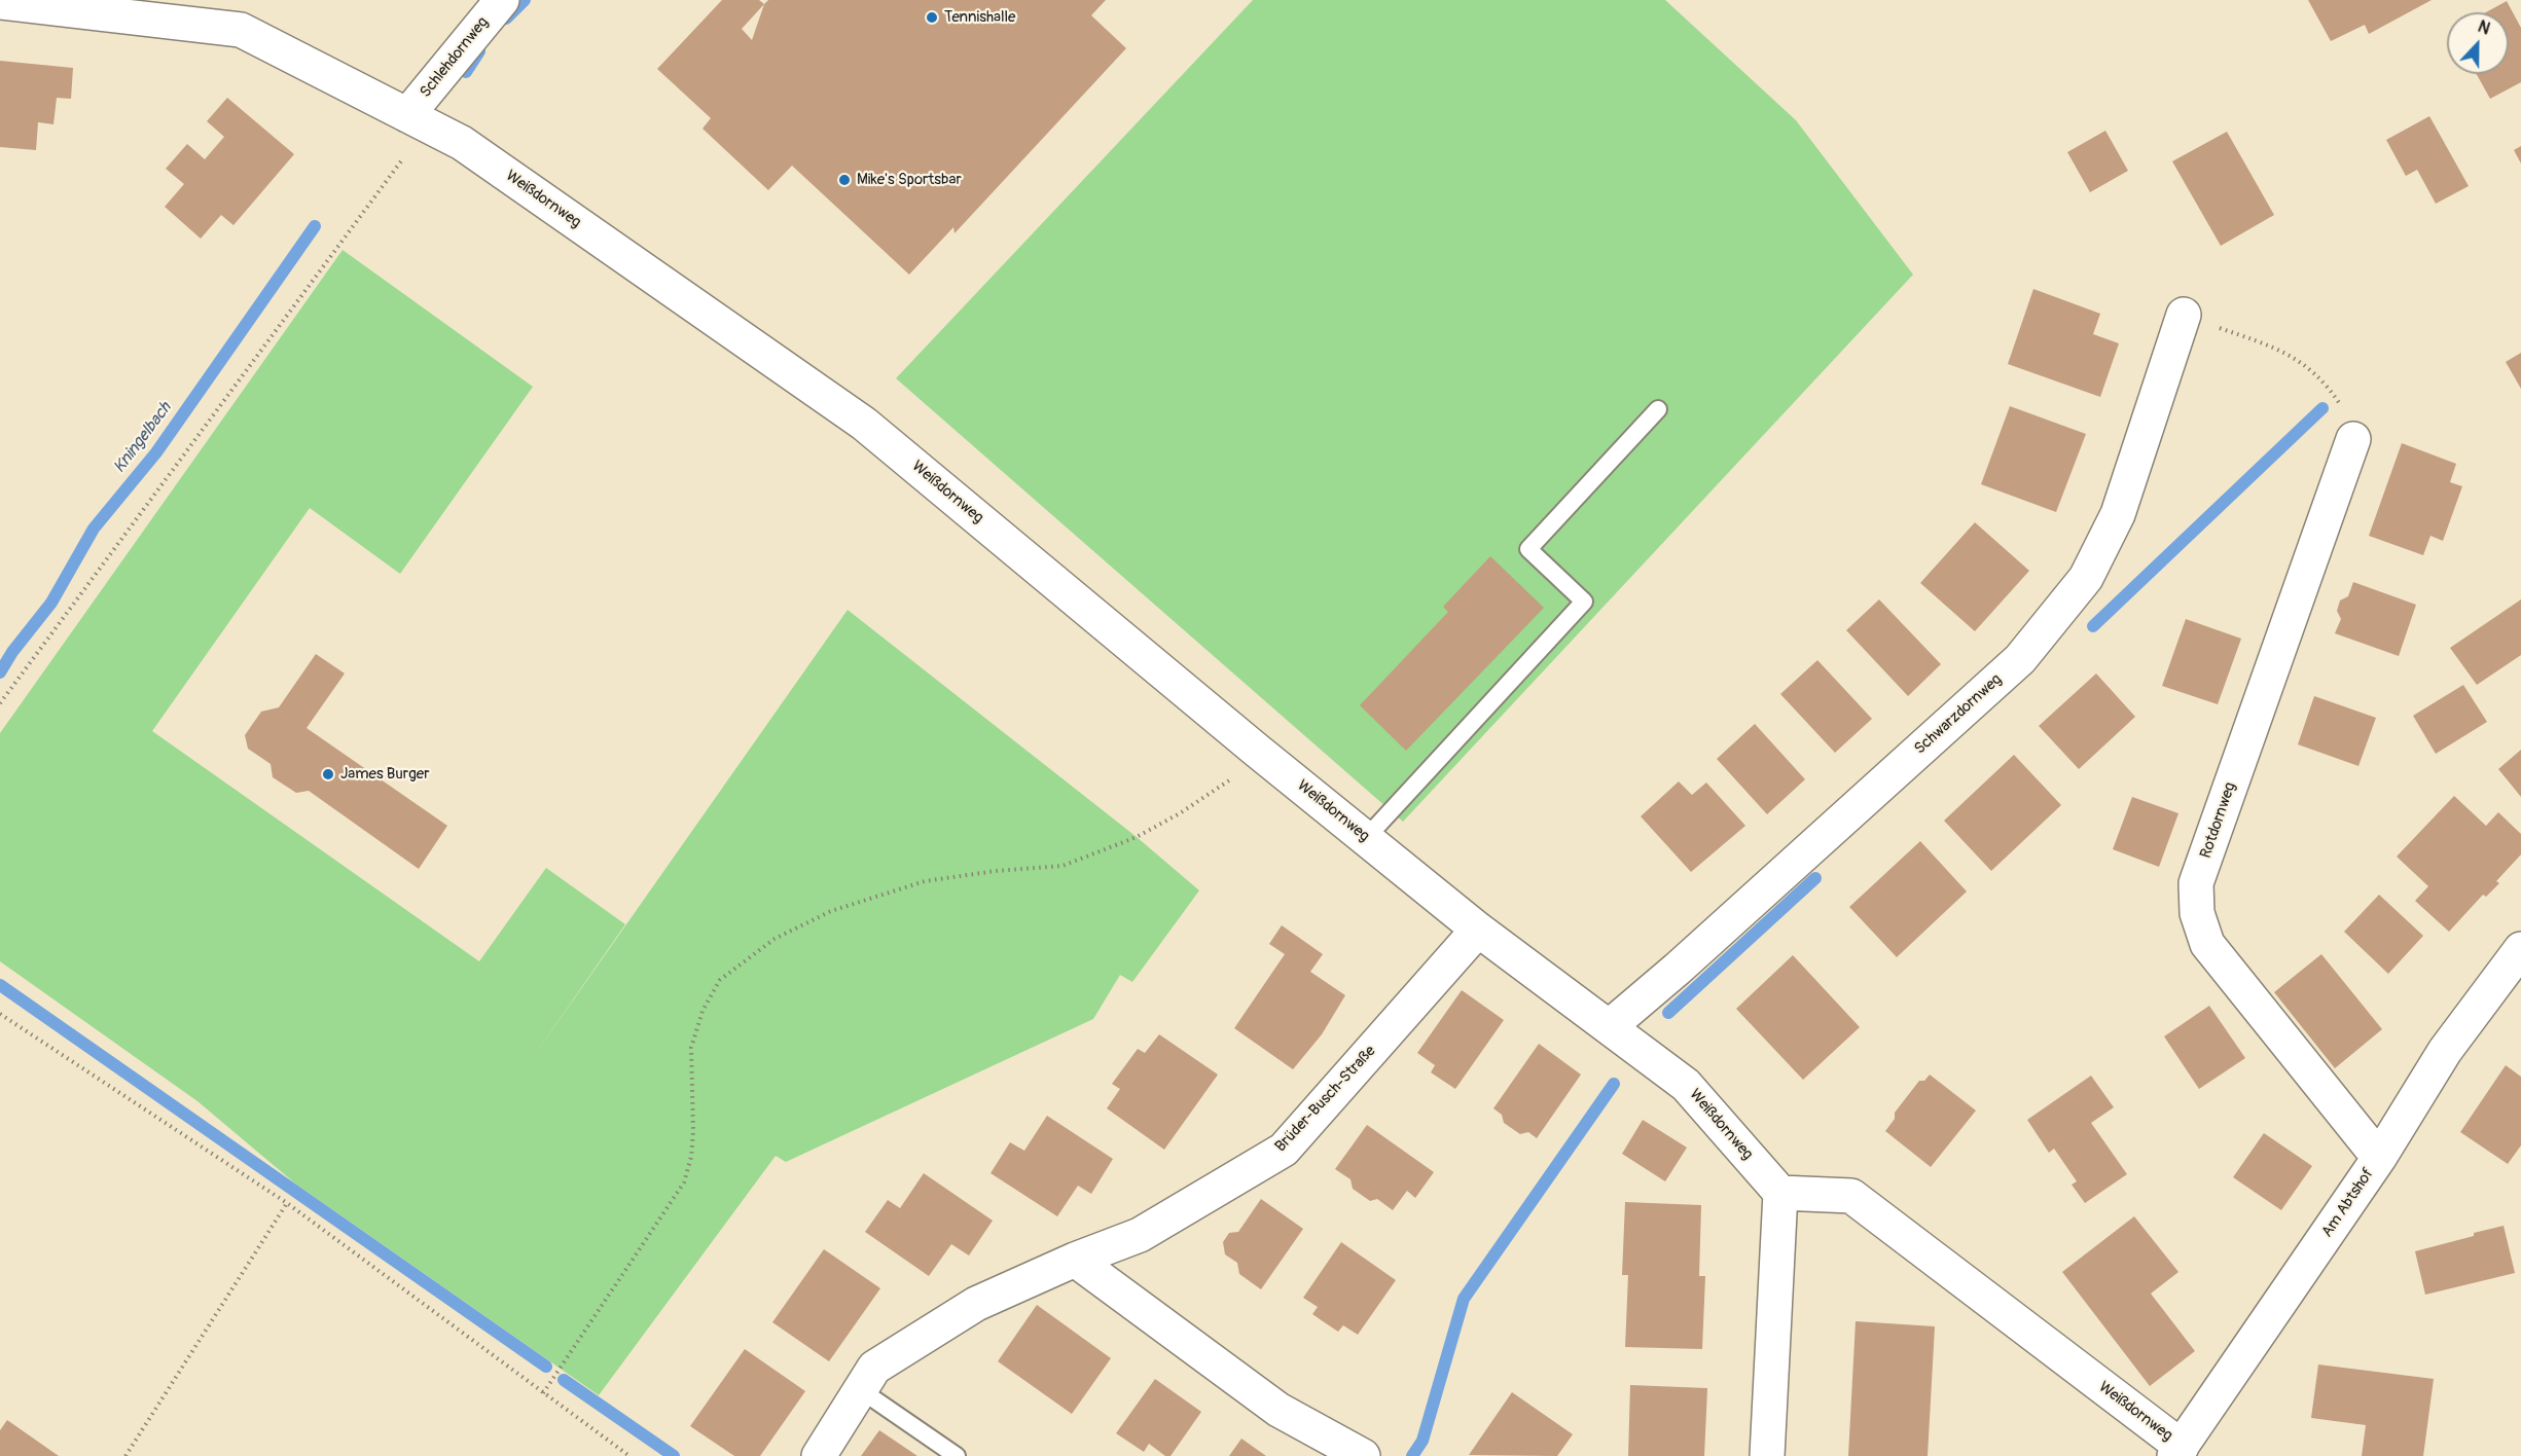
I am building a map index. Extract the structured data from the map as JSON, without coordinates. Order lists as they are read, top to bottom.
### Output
{
  "streets": {
    "street": [
      "Schlehdornweg",
      "Weißdornweg",
      "Schwarzdornweg",
      "Rotdornweg",
      "Brüder-Busch-Straße",
      "Am Abtshof"
    ]
  },
  "crossings": [
    ["Schlehdornweg", "Weißdornweg"],
    ["Weißdornweg", "Schwarzdornweg"],
    ["Weißdornweg", "Brüder-Busch-Straße"],
    ["Weißdornweg", "Am Abtshof"],
    ["Rotdornweg", "Am Abtshof"]
  ],
  "water": ["Kningelbach"],
  "places": ["Tennishalle", "Mike's Sportsbar", "James Burger"],
  "north": "top"
}
